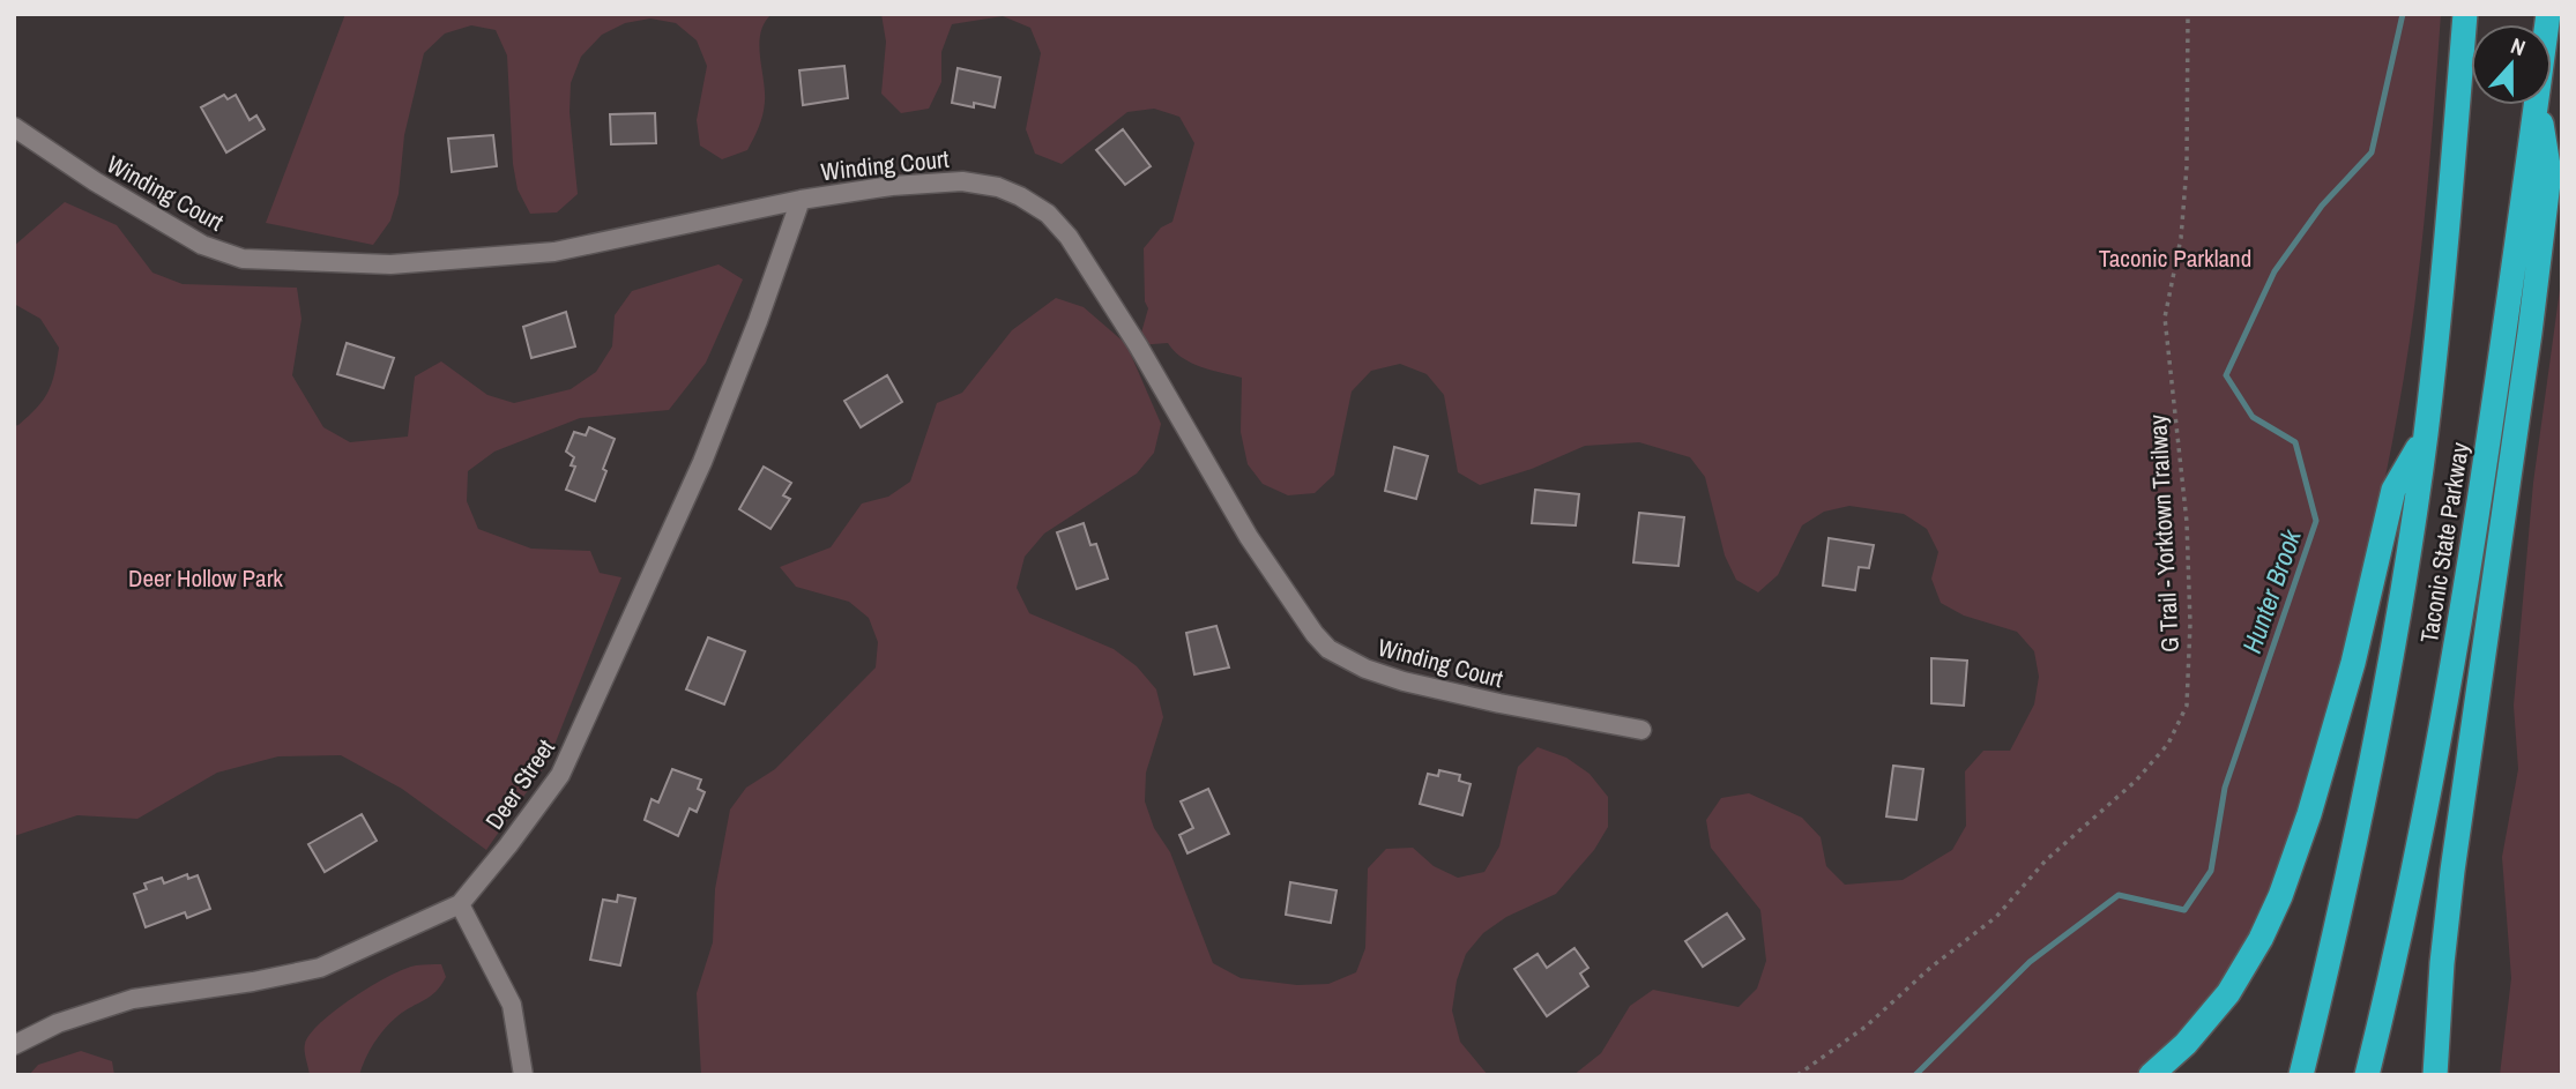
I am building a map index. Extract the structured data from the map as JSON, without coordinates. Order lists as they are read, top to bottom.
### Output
{
  "streets": {
    "highway": ["Taconic State Parkway"],
    "street": ["Winding Court", "Deer Street"],
    "path": ["G Trail - Yorktown Trailway"]
  },
  "crossings": [
    ["Winding Court", "Deer Street"]
  ],
  "water": ["Hunter Brook"],
  "parks": ["Taconic Parkland", "Deer Hollow Park"],
  "north": "top"
}
